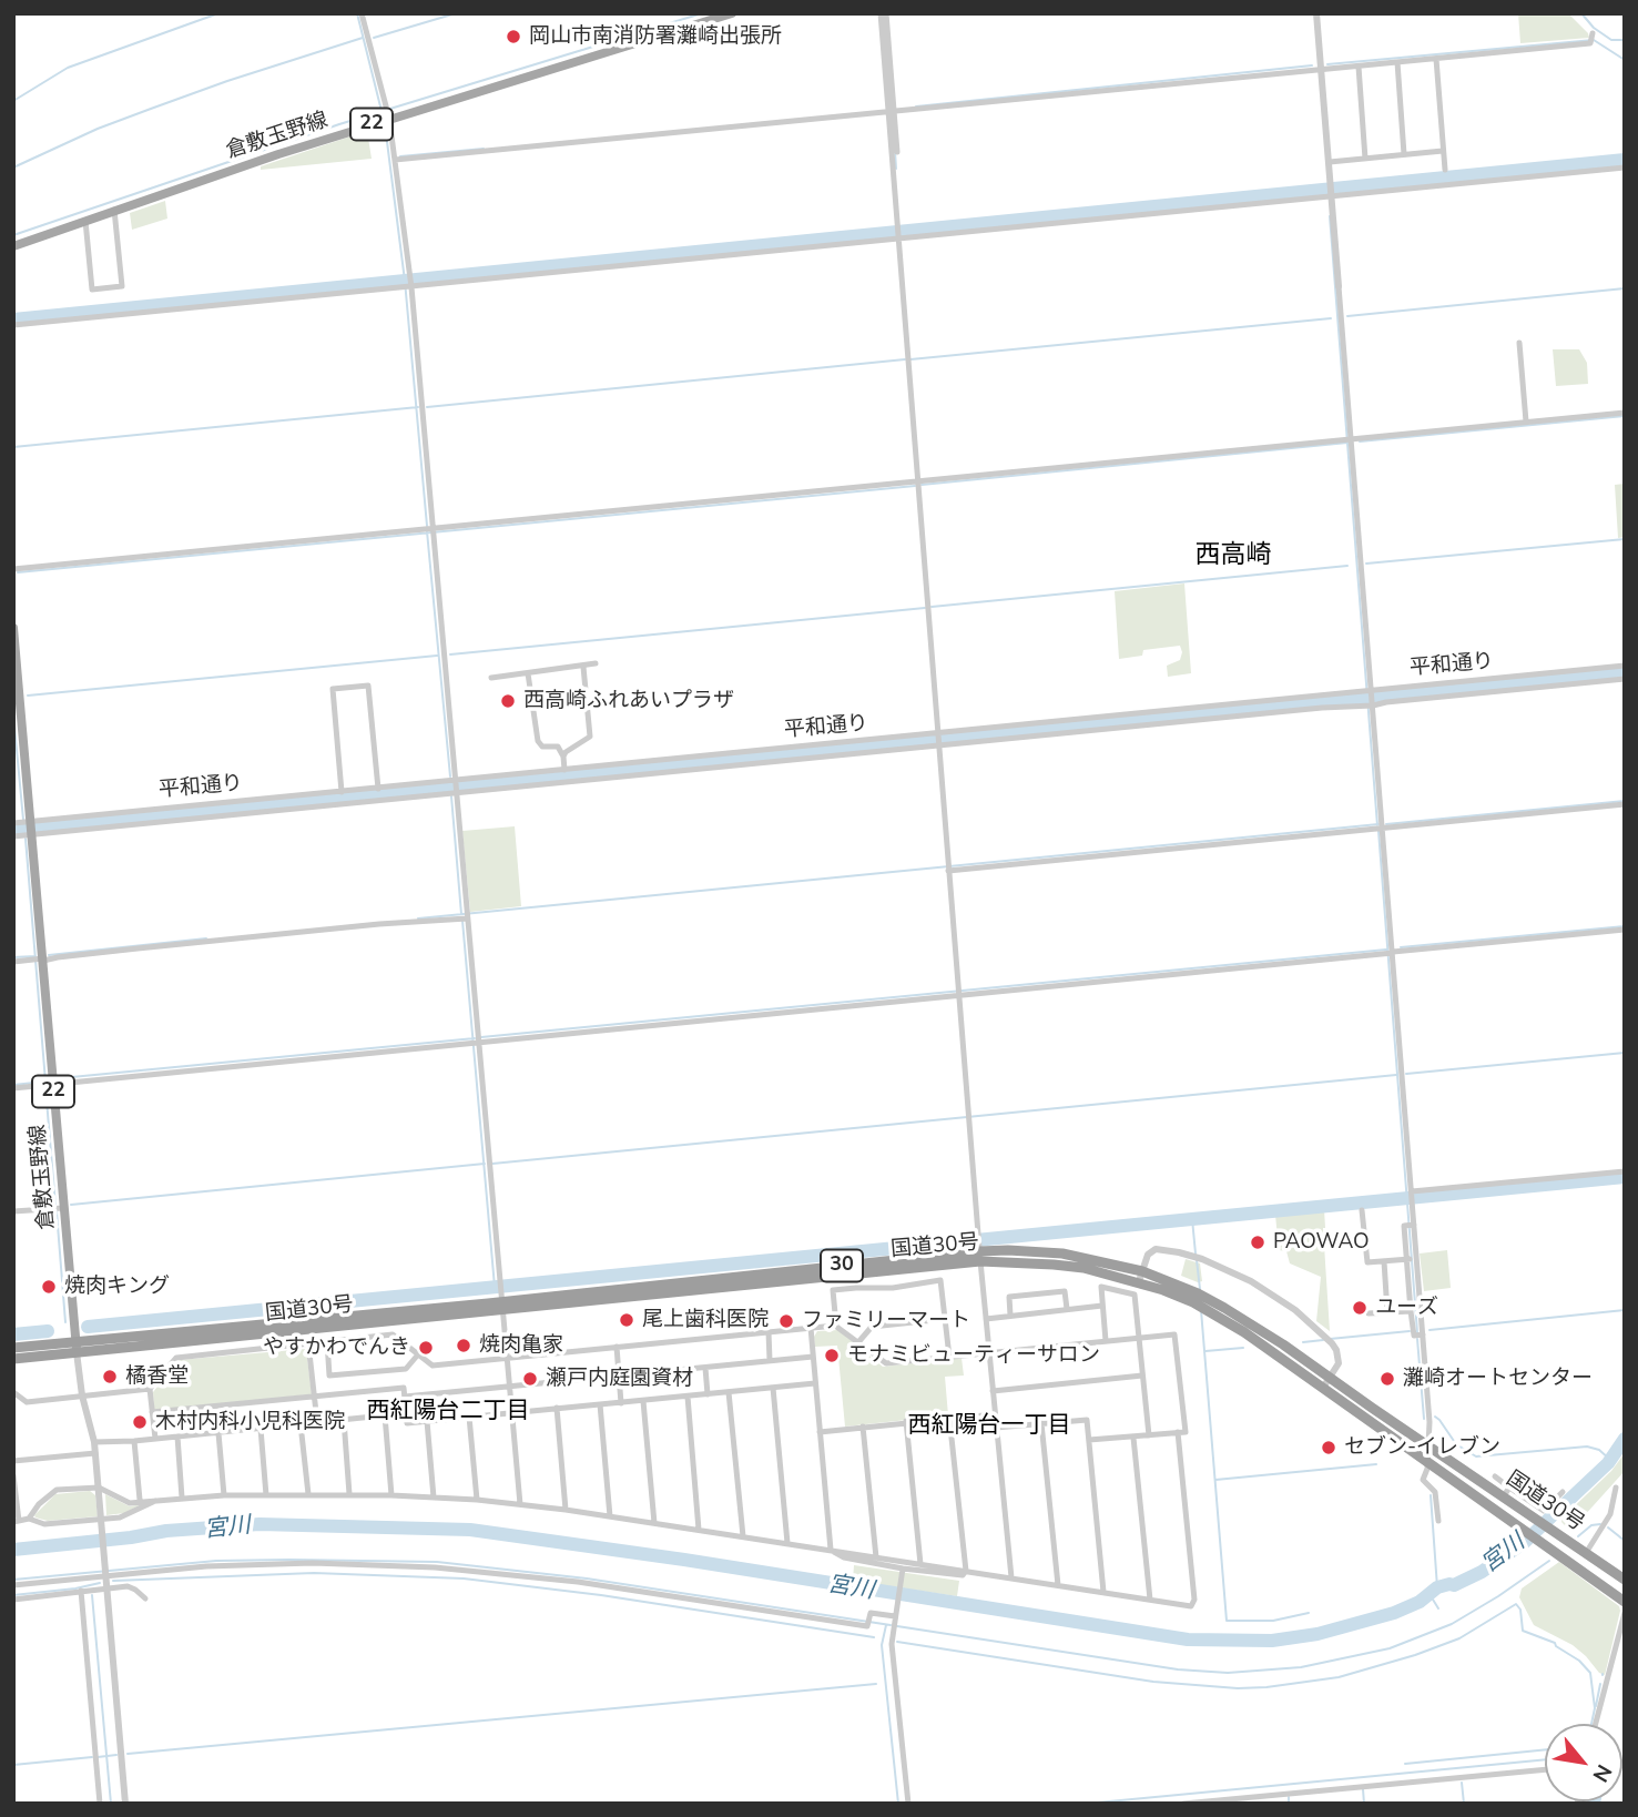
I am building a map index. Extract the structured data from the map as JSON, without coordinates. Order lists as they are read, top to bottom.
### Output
{
  "streets": {
    "highway": ["国道30号", "30"],
    "main road": ["22", "倉敷玉野線"],
    "street": ["平和通り"]
  },
  "crossings": [
    ["倉敷玉野線", "平和通り"],
    ["倉敷玉野線", "国道30号"]
  ],
  "districts": ["西高崎", "西紅陽台二丁目", "西紅陽台一丁目"],
  "water": ["宮川"],
  "places": [
    "岡山市南消防署灘崎出張所",
    "西高崎ふれあいプラザ",
    "PAOWAO",
    "焼肉キング",
    "ユーズ",
    "尾上歯科医院",
    "ファミリーマート",
    "焼肉亀家",
    "やすかわでんき",
    "モナミビューティーサロン",
    "橘香堂",
    "瀬戸内庭園資材",
    "灘崎オートセンター",
    "木村内科小児科医院",
    "セブン-イレブン"
  ],
  "north": "bottom right"
}
